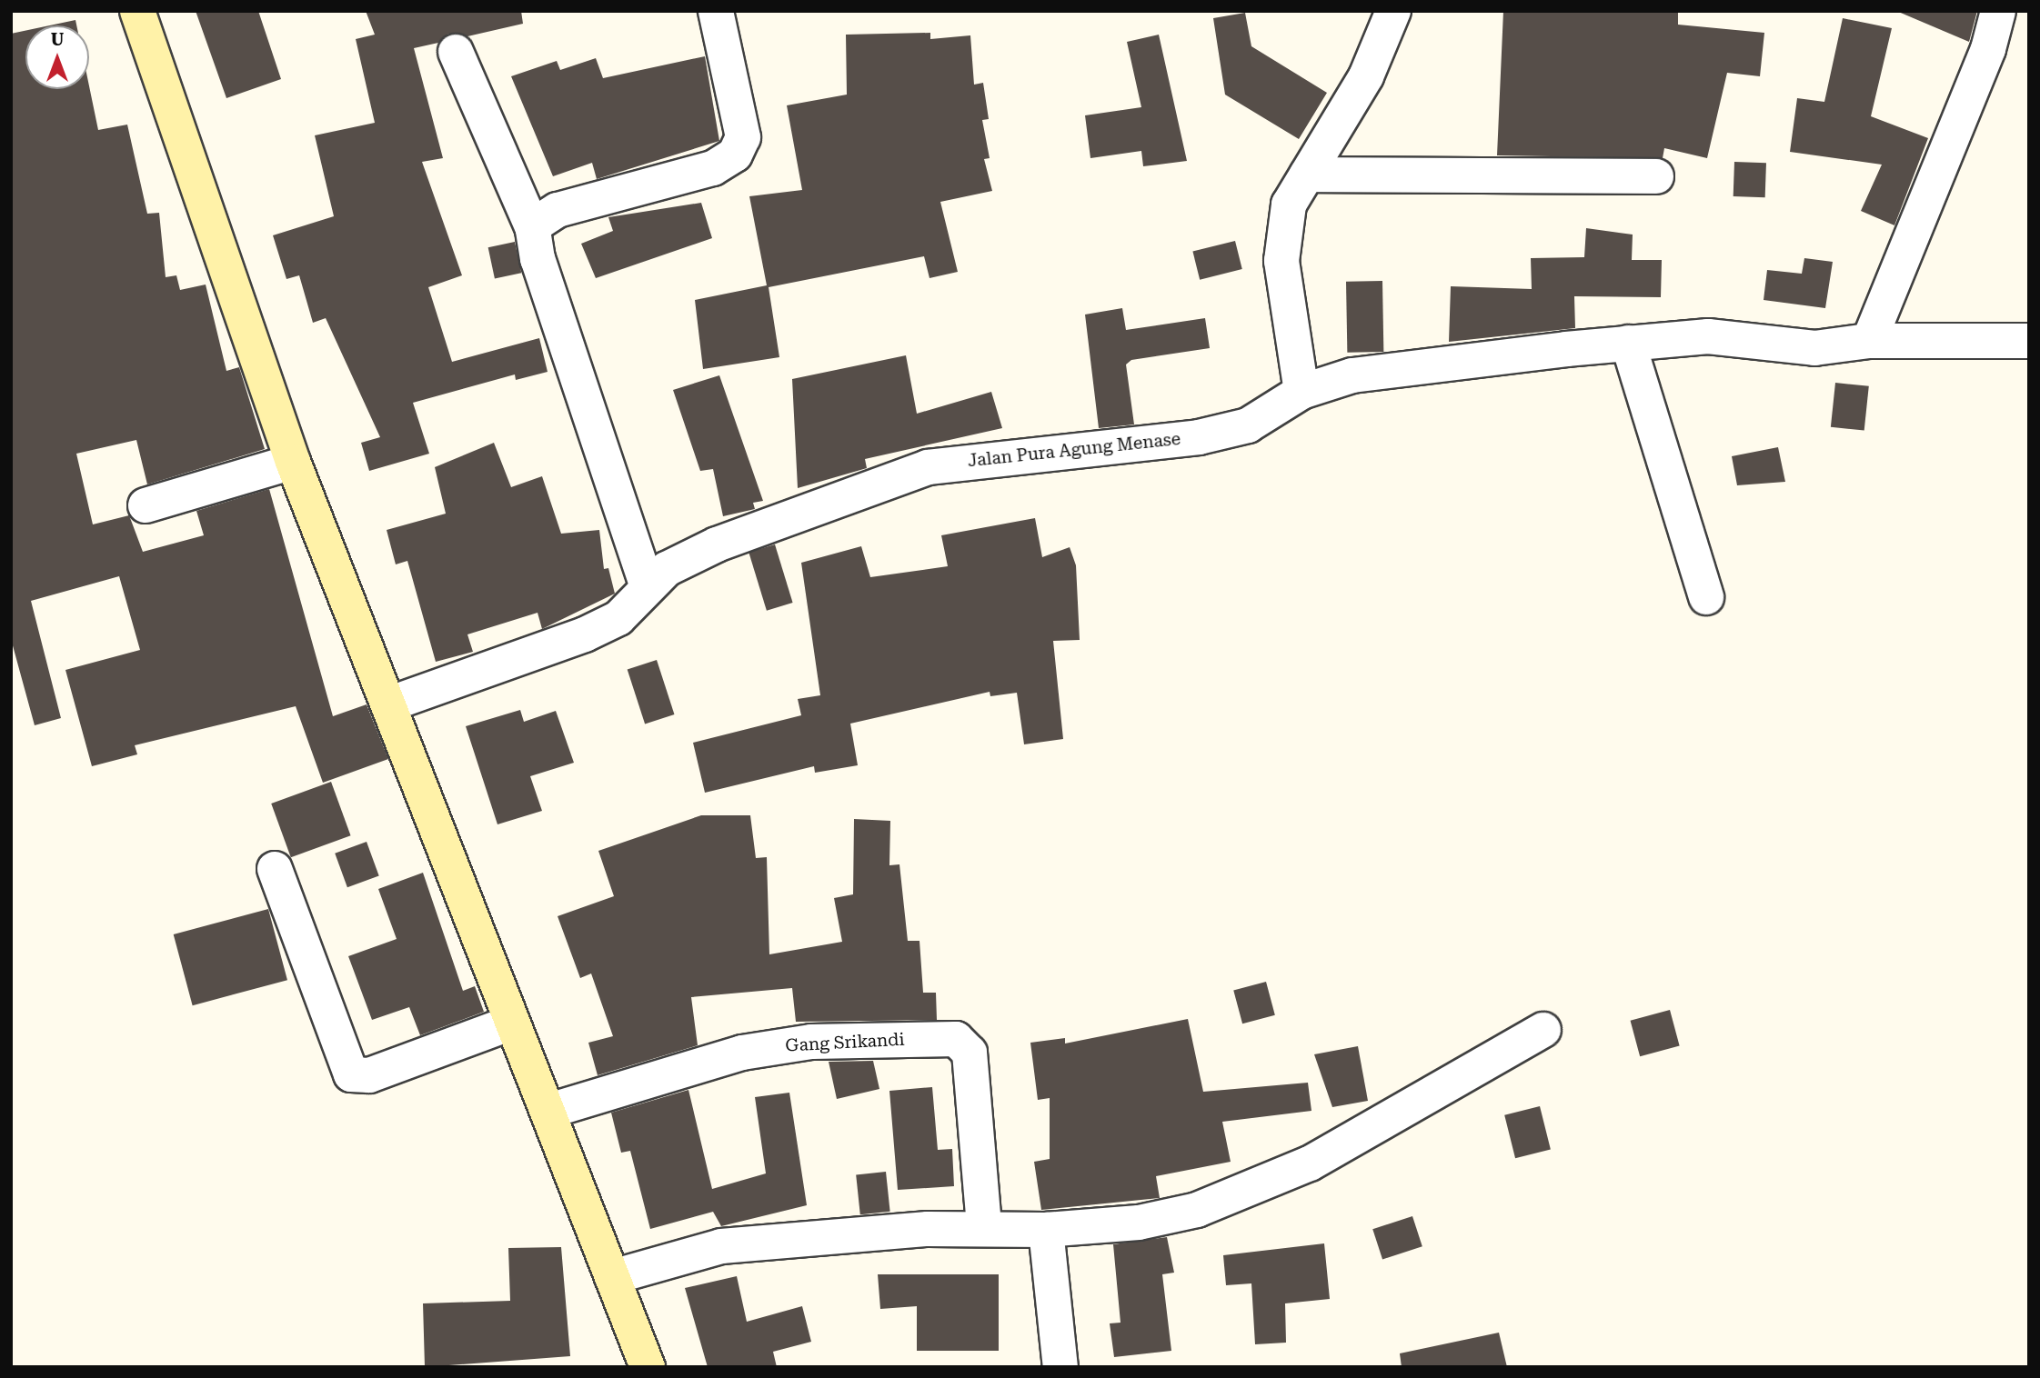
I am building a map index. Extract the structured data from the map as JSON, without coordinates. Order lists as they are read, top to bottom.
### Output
{
  "streets": {
    "street": ["Jalan Pura Agung Menase", "Gang Srikandi"]
  },
  "north": "top"
}
